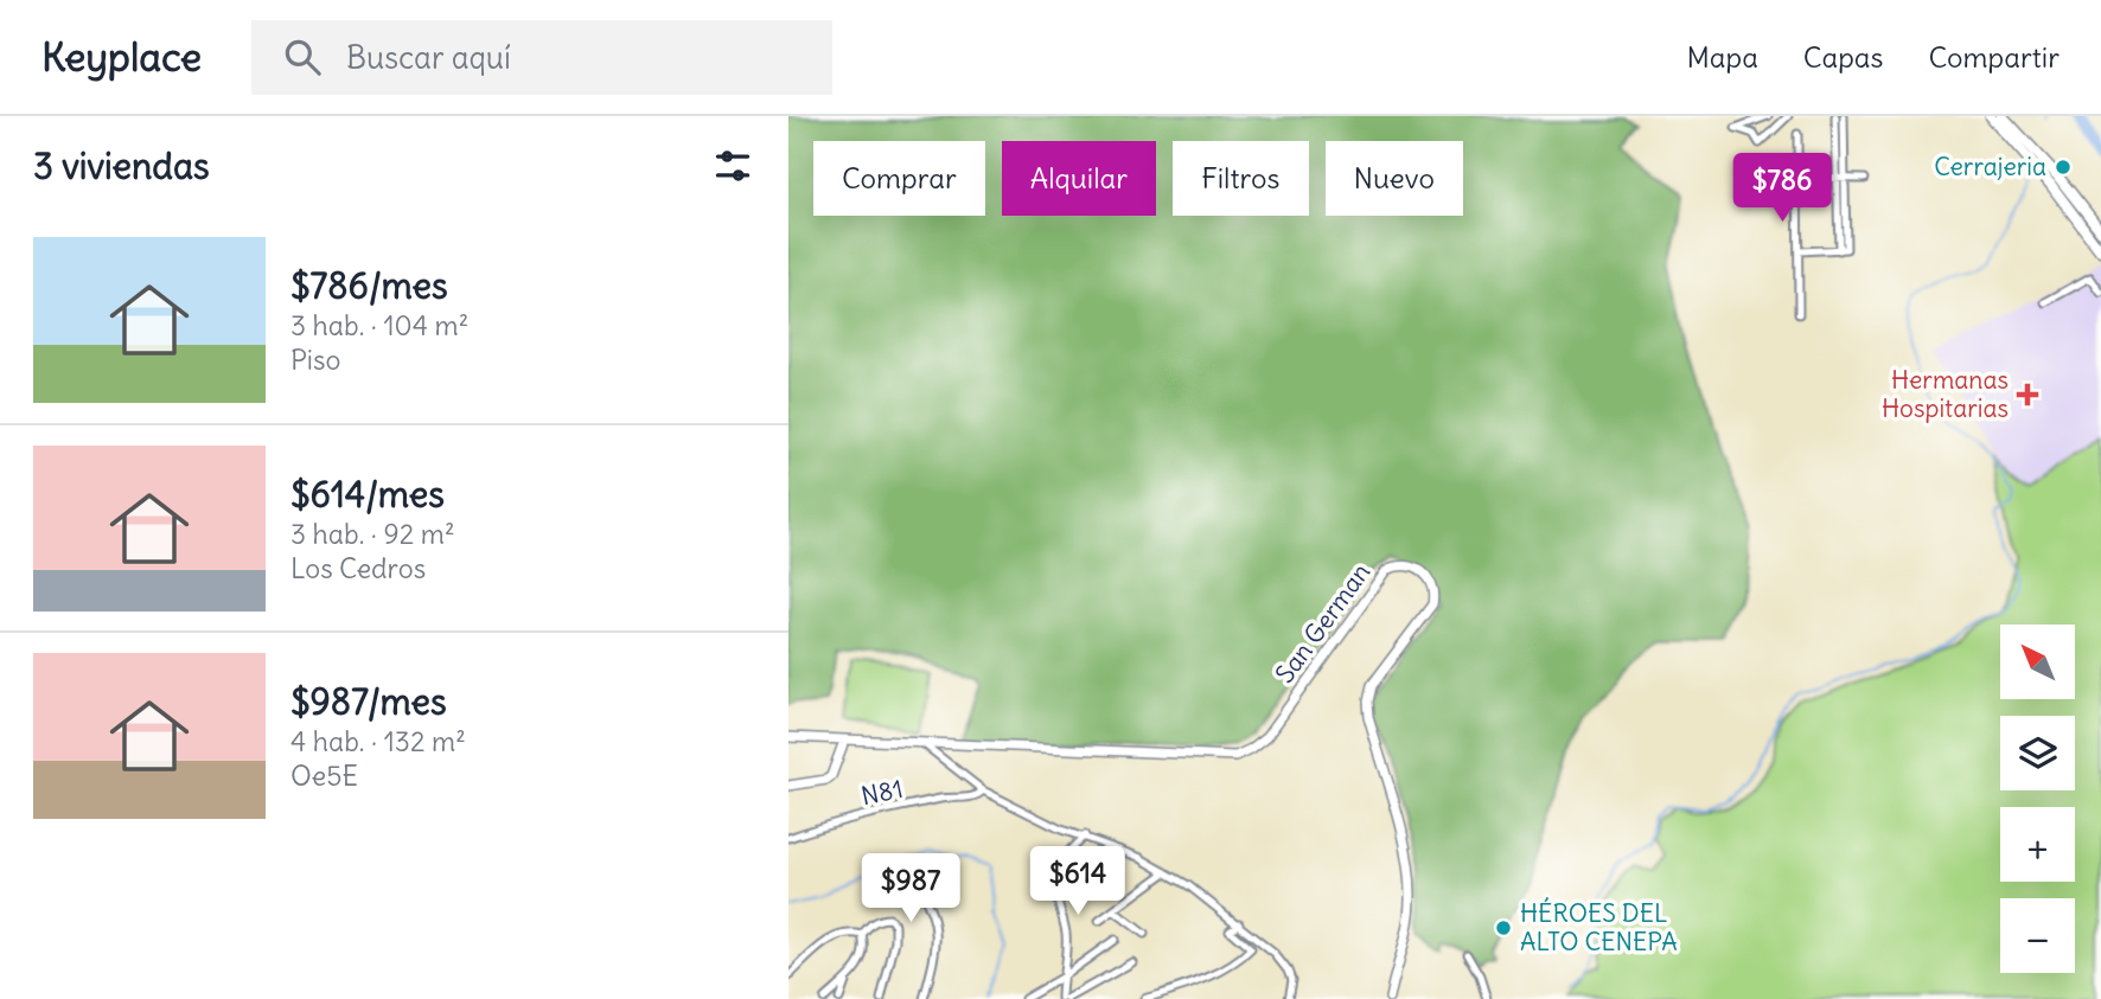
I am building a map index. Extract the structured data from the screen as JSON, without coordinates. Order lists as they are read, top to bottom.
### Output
{
  "streets": {
    "main road": ["San German"],
    "street": ["N81"]
  },
  "places": {
    "other": ["Cerrajeria", "HÉROES DEL ALTO CENEPA"],
    "health": ["Hermanas Hospitarias"]
  },
  "north": "top left",
  "page": {
    "header": "Keyplace",
    "search": "Buscar aquí",
    "nav": ["Mapa", "Capas", "Compartir"],
    "heading": "3 viviendas",
    "chip": [
      "Comprar",
      "Alquilar",
      "Filtros",
      "Nuevo"
    ],
    "price": ["$786", "$614", "$987"],
    "list": [
      {
        "name": "$786/mes",
        "note": "3 hab. · 104 m² · Piso"
      },
      {
        "name": "$614/mes",
        "note": "3 hab. · 92 m² · Los Cedros"
      },
      {
        "name": "$987/mes",
        "note": "4 hab. · 132 m² · Oe5E"
      }
    ],
    "map_buttons": ["+", "−"]
  }
}
